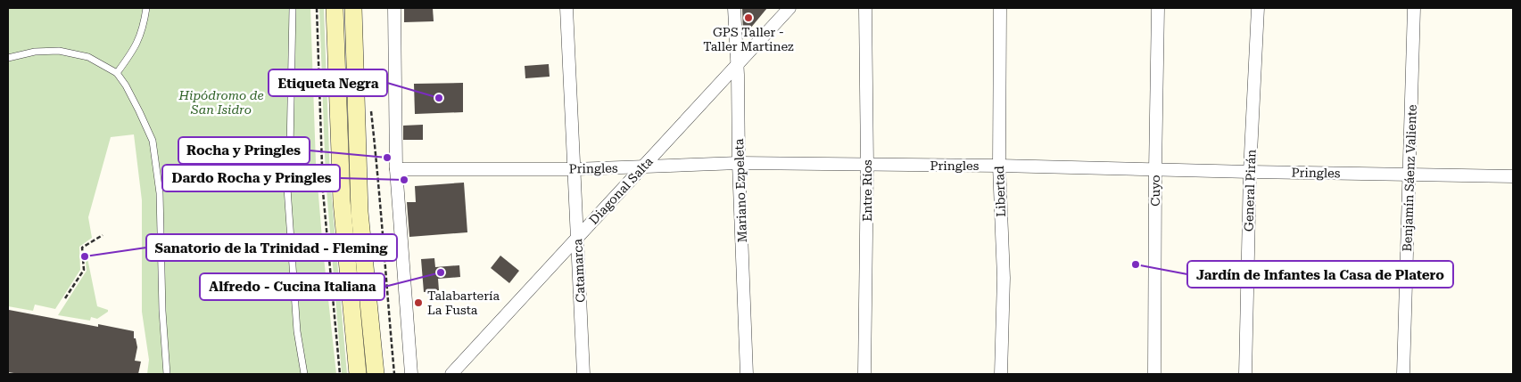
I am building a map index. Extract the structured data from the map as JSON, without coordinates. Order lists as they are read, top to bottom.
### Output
{
  "streets": {
    "street": [
      "Pringles",
      "Benjamín Sáenz Valiente",
      "Diagonal Salta",
      "Mariano Ezpeleta",
      "Entre Ríos",
      "Cuyo",
      "General Pirán",
      "Libertad",
      "Catamarca"
    ]
  },
  "crossings": [
    ["Pringles", "Benjamín Sáenz Valiente"],
    ["Pringles", "Diagonal Salta"],
    ["Pringles", "Mariano Ezpeleta"],
    ["Pringles", "Entre Ríos"],
    ["Pringles", "Cuyo"],
    ["Pringles", "General Pirán"],
    ["Pringles", "Libertad"],
    ["Pringles", "Catamarca"],
    ["Diagonal Salta", "Mariano Ezpeleta"],
    ["Diagonal Salta", "Catamarca"]
  ],
  "parks": ["Hipódromo de San Isidro"],
  "places": [
    "GPS Taller - Taller Martinez",
    "Etiqueta Negra",
    "Rocha y Pringles",
    "Dardo Rocha y Pringles",
    "Sanatorio de la Trinidad - Fleming",
    "Jardín de Infantes la Casa de Platero",
    "Alfredo - Cucina Italiana",
    "Talabartería La Fusta"
  ]
}
